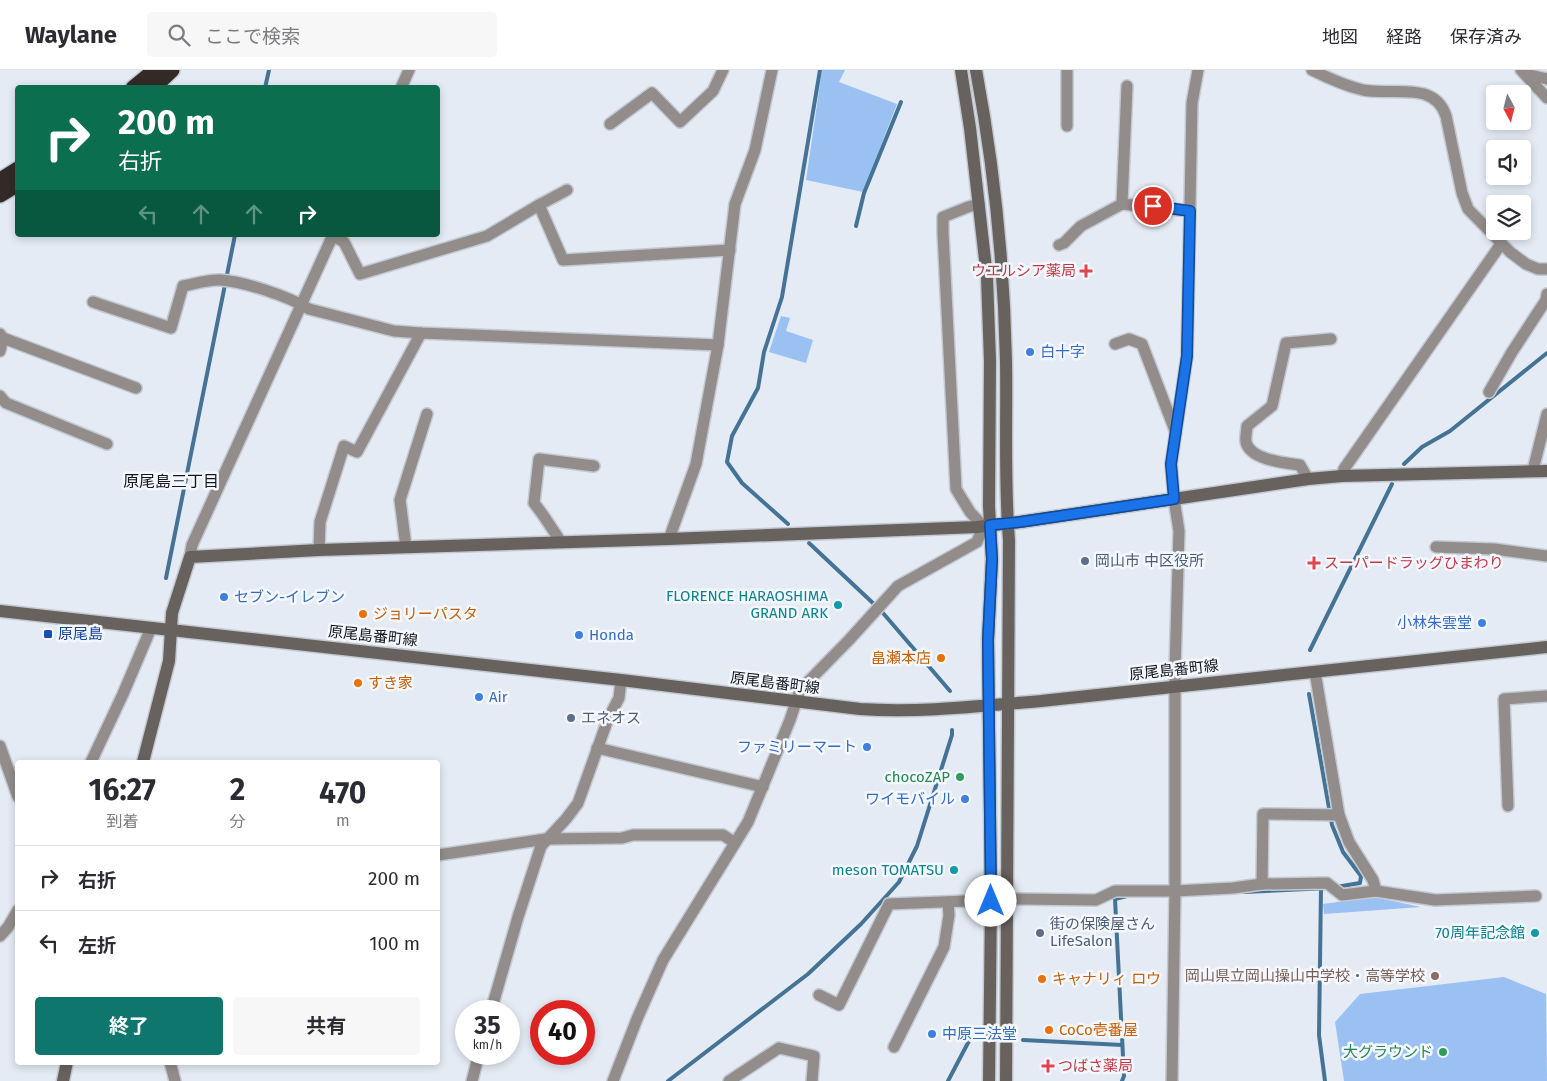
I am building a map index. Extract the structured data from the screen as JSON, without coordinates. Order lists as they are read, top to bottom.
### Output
{
  "streets": {
    "street": ["原尾島番町線"]
  },
  "districts": ["原尾島三丁目"],
  "places": {
    "health": ["ウエルシア薬局", "スーパードラッグひまわり", "つばさ薬局"],
    "other": [
      "白十字",
      "岡山市 中区役所",
      "セブン-イレブン",
      "FLORENCE HARAOSHIMA GRAND ARK",
      "ジョリーパスタ",
      "小林朱雲堂",
      "Honda",
      "畠瀬本店",
      "すき家",
      "Air",
      "エネオス",
      "ファミリーマート",
      "chocoZAP",
      "ワイモバイル",
      "meson TOMATSU",
      "街の保険屋さん LifeSalon",
      "70周年記念館",
      "岡山県立岡山操山中学校・高等学校",
      "キャナリィ ロウ",
      "CoCo壱番屋",
      "中原三法堂",
      "大グラウンド"
    ],
    "transit": ["原尾島"]
  },
  "north": "bottom",
  "page": {
    "header": "Waylane",
    "search": "ここで検索",
    "nav": ["地図", "経路", "保存済み"],
    "turn": ["200 m", "右折"],
    "eta": [
      "16:27",
      "到着",
      "2",
      "分",
      "470",
      "m"
    ],
    "list": [
      {
        "name": "右折",
        "value": "200 m"
      },
      {
        "name": "左折",
        "value": "100 m"
      }
    ],
    "buttons": ["終了", "共有"],
    "speed": "35 km/h",
    "limit": "40"
  }
}
